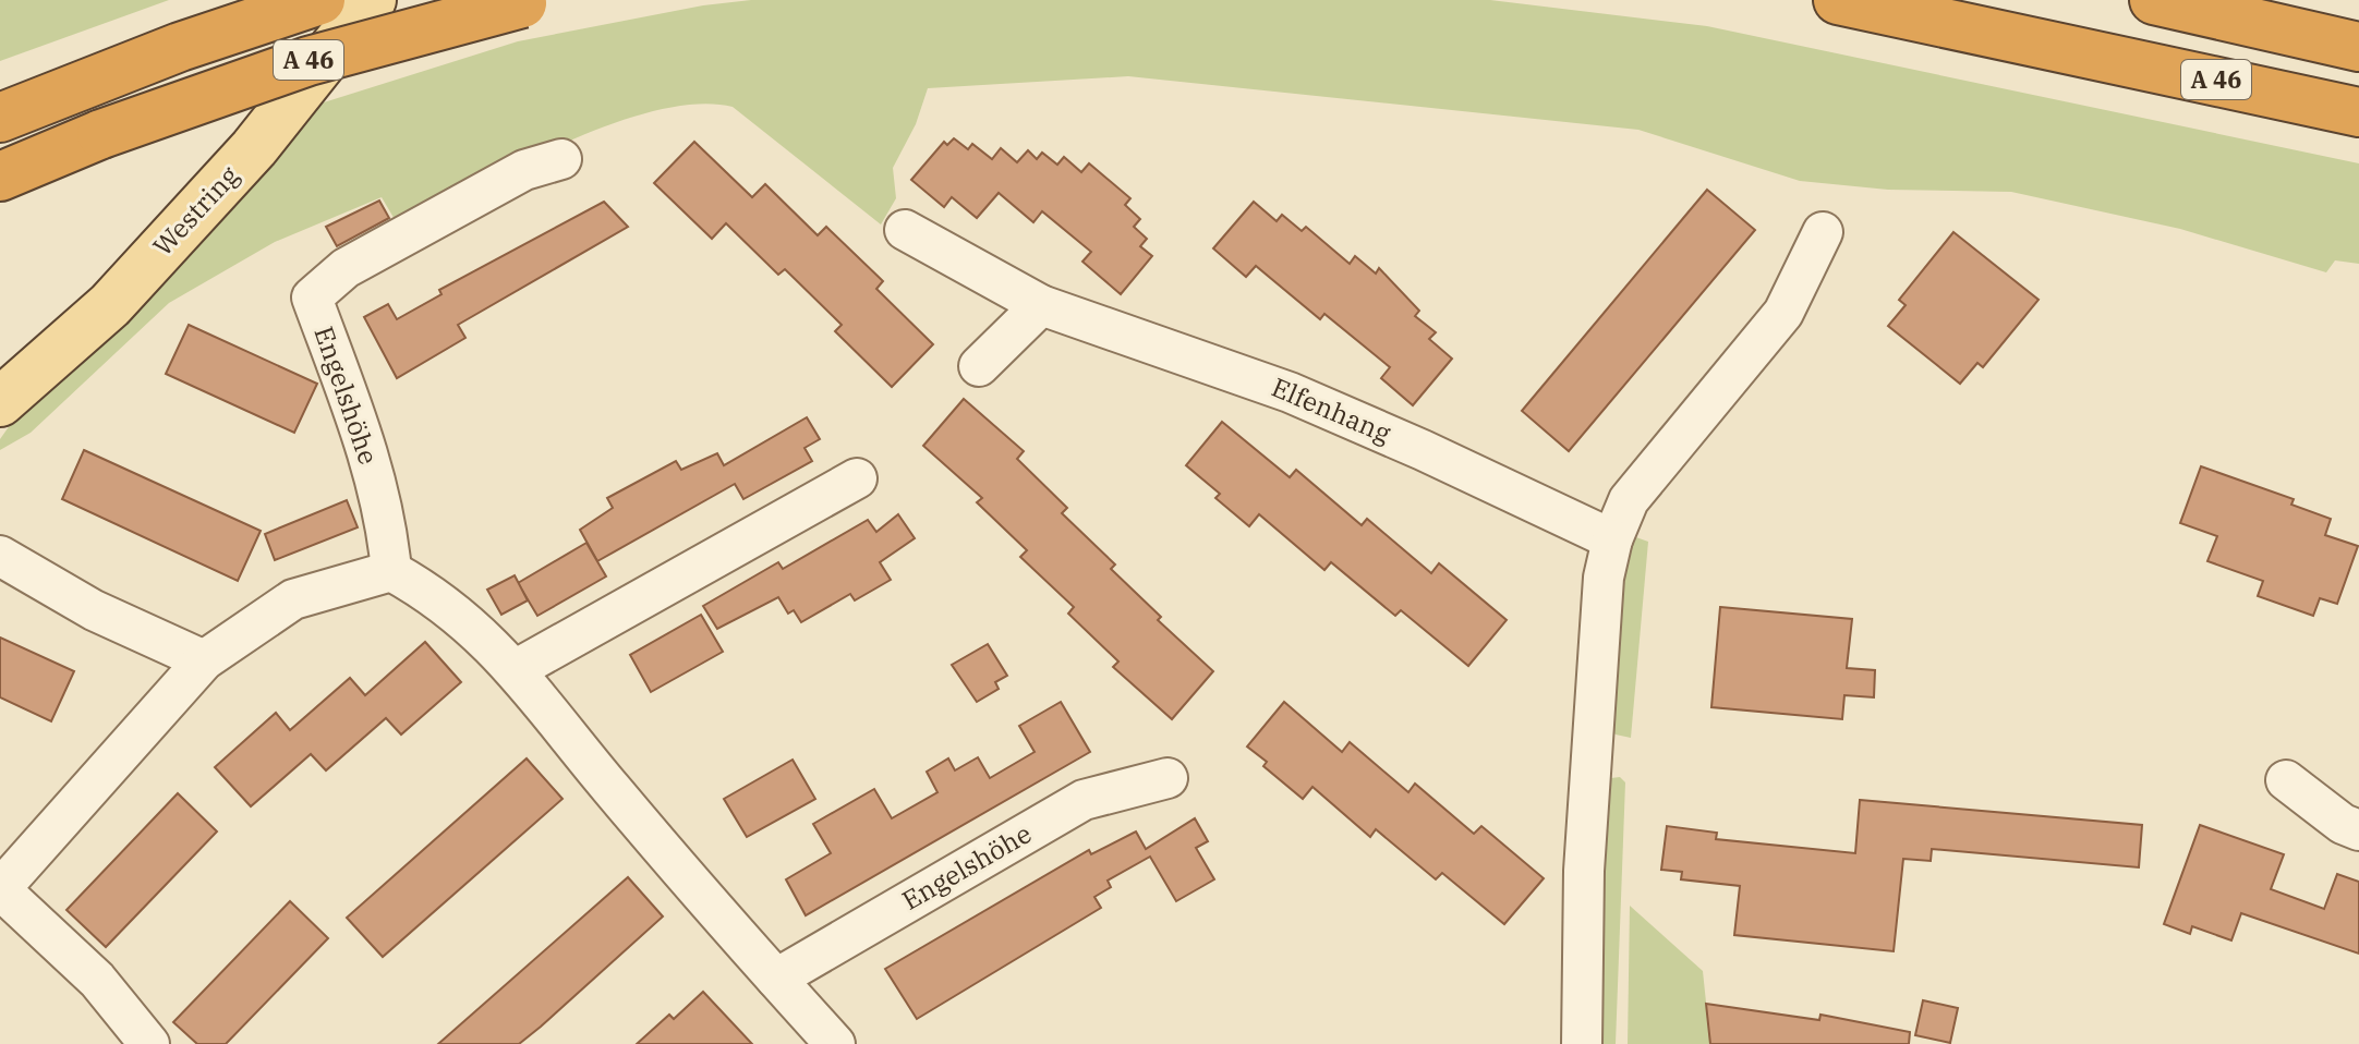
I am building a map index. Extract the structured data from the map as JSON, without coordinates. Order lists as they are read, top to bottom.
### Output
{
  "streets": {
    "highway": ["A 46"],
    "main road": ["Westring"],
    "street": ["Engelshöhe", "Elfenhang"]
  }
}
